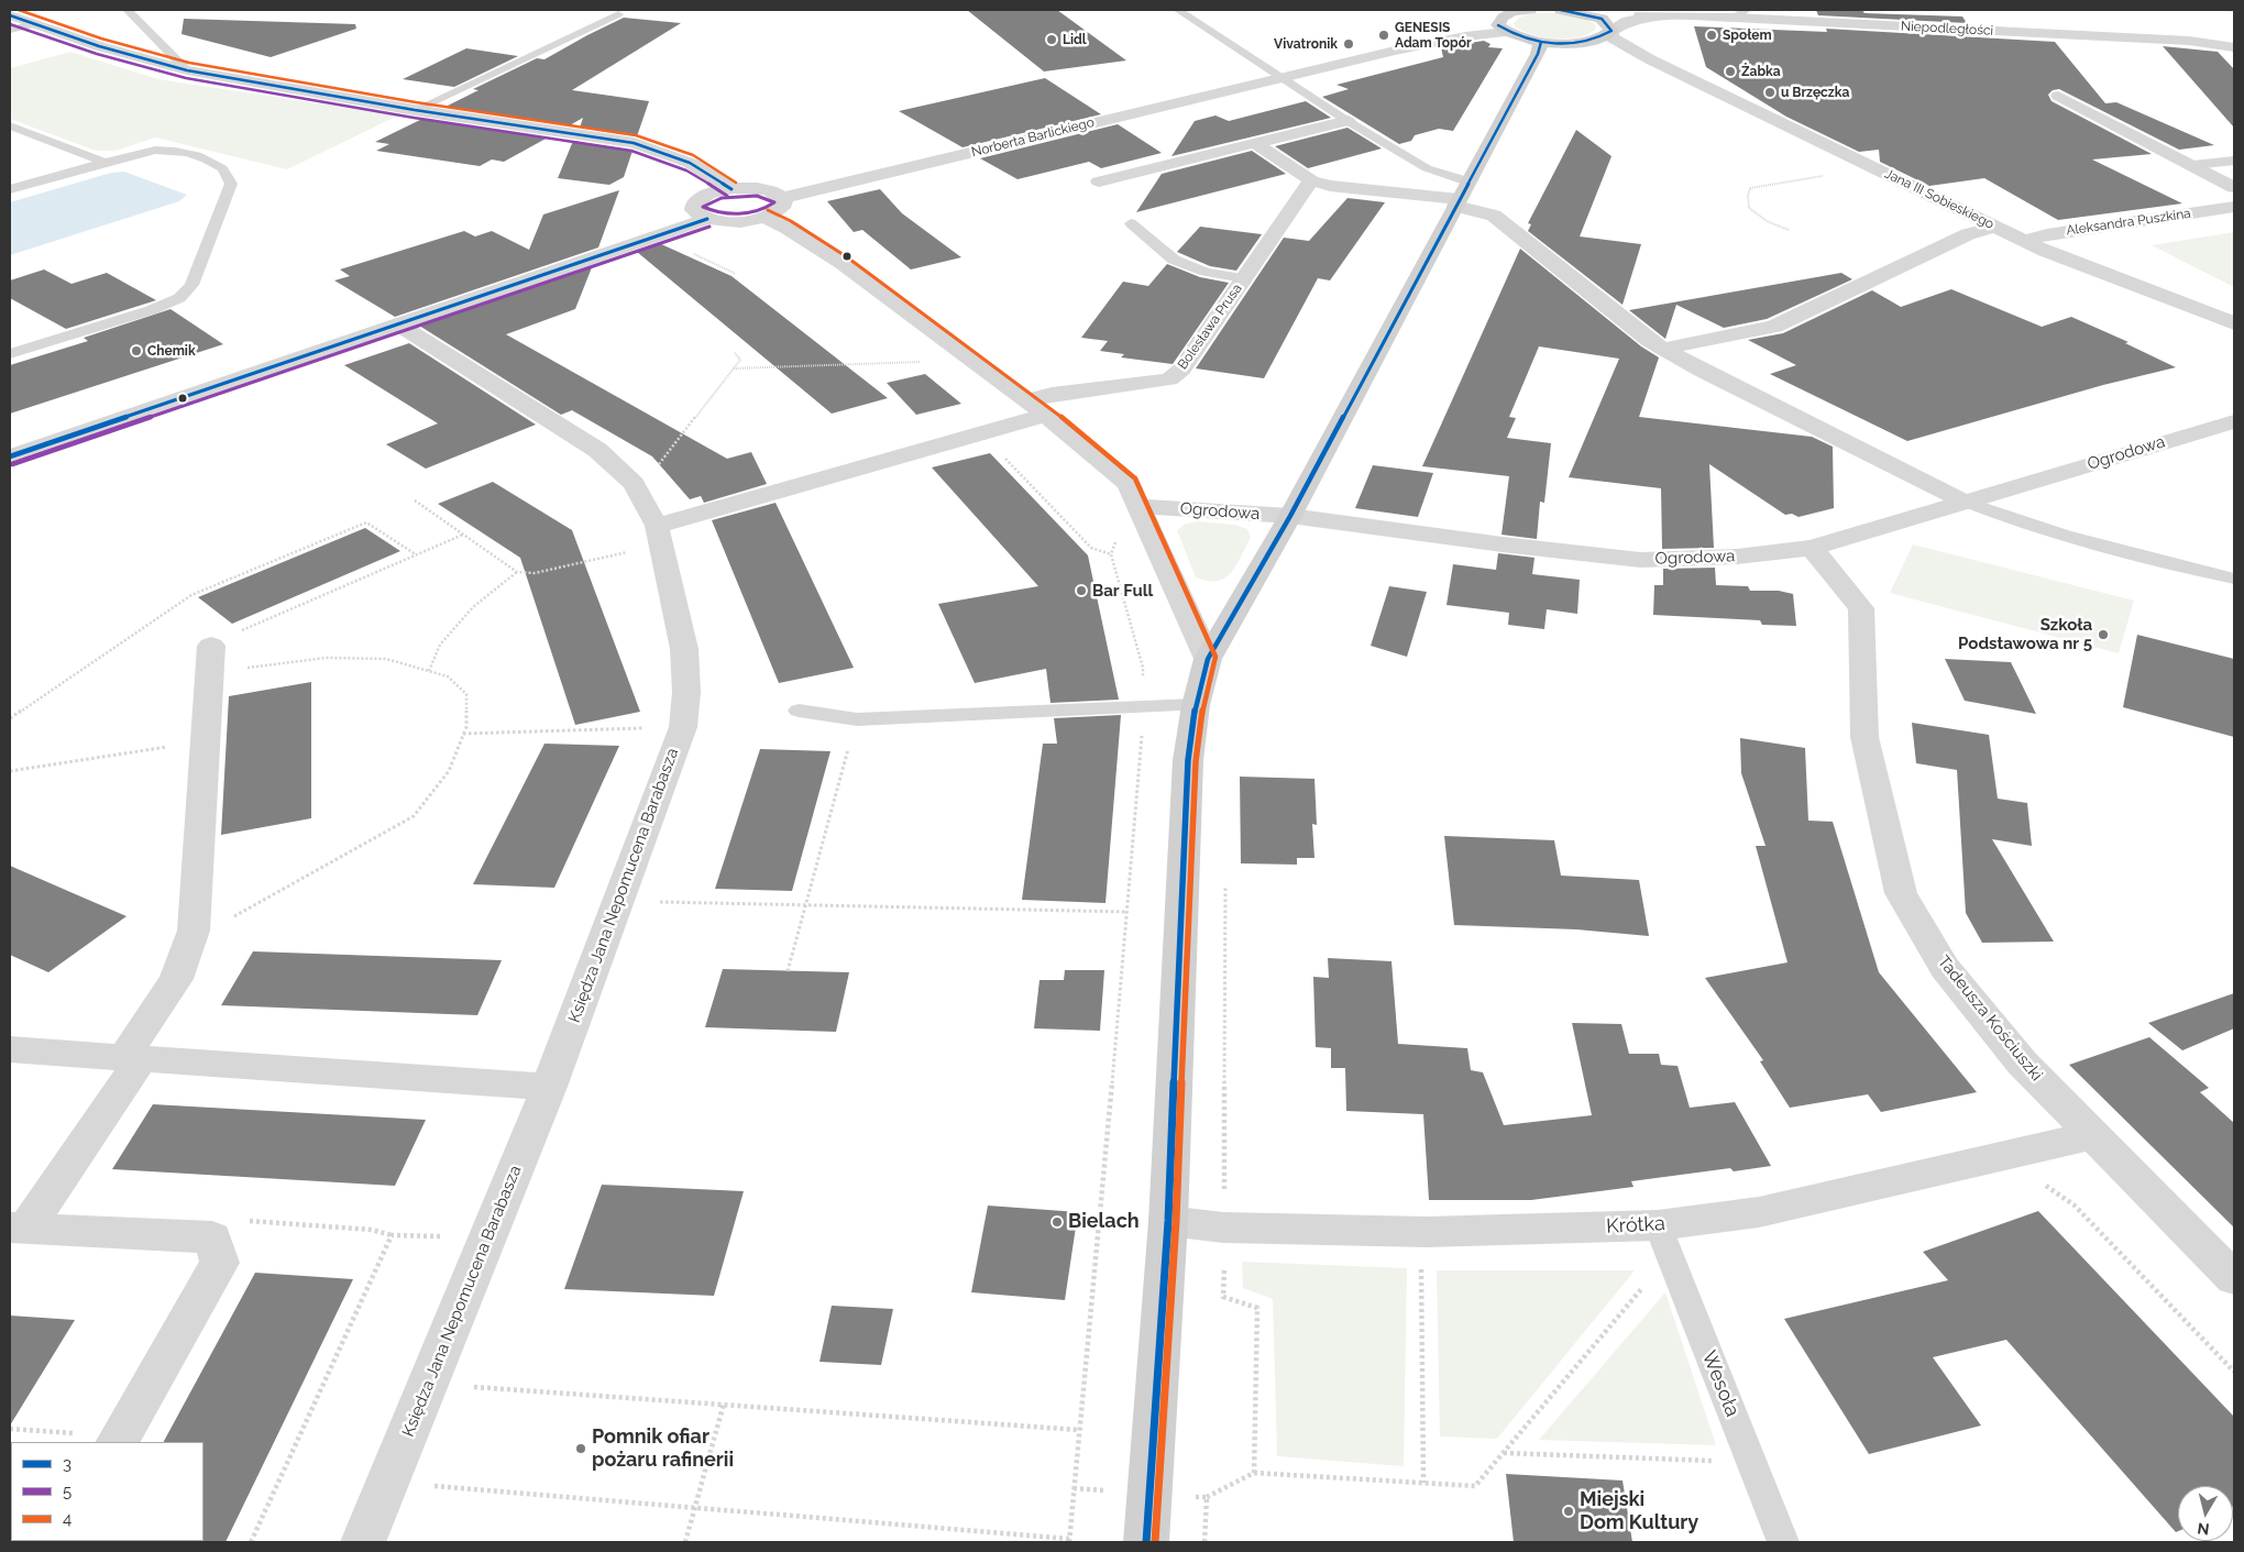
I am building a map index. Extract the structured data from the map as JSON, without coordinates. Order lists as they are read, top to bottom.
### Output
{
  "streets": {
    "street": [
      "Niepodległości",
      "Norberta Barlickiego",
      "Jana III Sobieskiego",
      "Aleksandra Puszkina",
      "Bolesława Prusa",
      "Ogrodowa",
      "Księdza Jana Nepomucena Barabasza",
      "Tadeusza Kościuszki",
      "Krótka"
    ],
    "lane": ["Wesoła"]
  },
  "crossings": [
    ["Niepodległości", "Jana III Sobieskiego"],
    ["Jana III Sobieskiego", "Aleksandra Puszkina"],
    ["Bolesława Prusa", "Księdza Jana Nepomucena Barabasza"],
    ["Ogrodowa", "Tadeusza Kościuszki"],
    ["Tadeusza Kościuszki", "Krótka"],
    ["Krótka", "Wesoła"]
  ],
  "places": [
    "GENESIS Adam Topór",
    "Społem",
    "Lidl",
    "Vivatronik",
    "Żabka",
    "u Brzęczka",
    "Chemik",
    "Bar Full",
    "Szkoła Podstawowa nr 5",
    "Bielach",
    "Pomnik ofiar pożaru rafinerii",
    "Miejski Dom Kultury"
  ],
  "lines": ["transit line 3", "transit line 4", "transit line 5"],
  "legend": ["3", "5", "4"],
  "north": "bottom"
}
